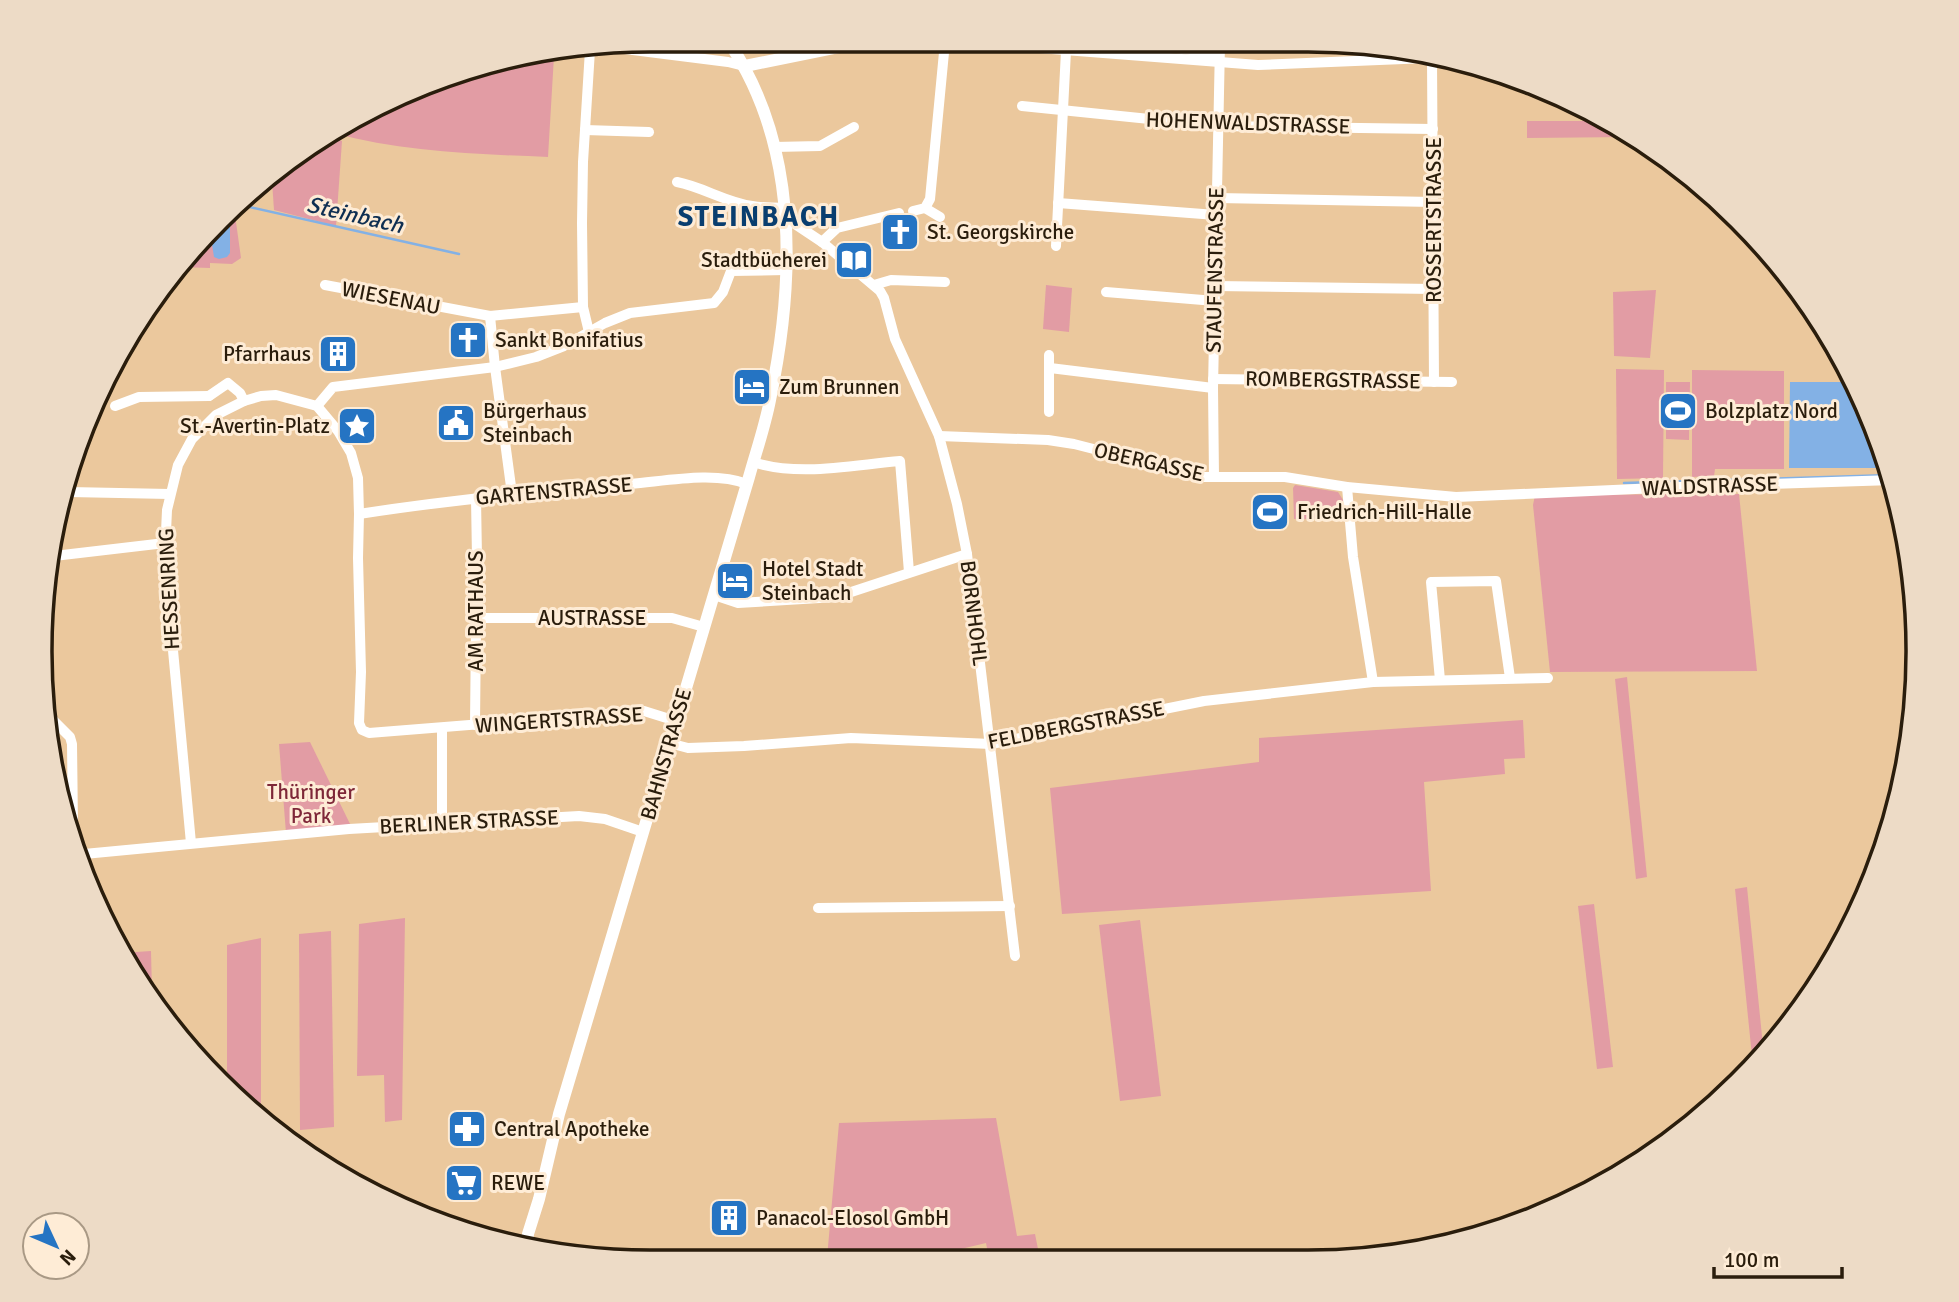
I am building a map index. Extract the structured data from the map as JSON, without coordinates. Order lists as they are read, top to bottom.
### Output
{
  "streets": {
    "main road": ["BAHNSTRASSE"],
    "street": [
      "HOHENWALDSTRASSE",
      "ROSSERTSTRASSE",
      "STAUFENSTRASSE",
      "WIESENAU",
      "ROMBERGSTRASSE",
      "OBERGASSE",
      "WALDSTRASSE",
      "GARTENSTRASSE",
      "HESSENRING",
      "AM RATHAUS",
      "BORNHOHL",
      "AUSTRASSE",
      "WINGERTSTRASSE",
      "FELDBERGSTRASSE",
      "BERLINER STRASSE"
    ]
  },
  "crossings": [
    ["HOHENWALDSTRASSE", "ROSSERTSTRASSE"],
    ["HOHENWALDSTRASSE", "STAUFENSTRASSE"],
    ["ROSSERTSTRASSE", "ROMBERGSTRASSE"],
    ["STAUFENSTRASSE", "ROMBERGSTRASSE"],
    ["STAUFENSTRASSE", "OBERGASSE"],
    ["OBERGASSE", "WALDSTRASSE"],
    ["OBERGASSE", "BORNHOHL"],
    ["GARTENSTRASSE", "AM RATHAUS"],
    ["GARTENSTRASSE", "WINGERTSTRASSE"],
    ["GARTENSTRASSE", "BAHNSTRASSE"],
    ["HESSENRING", "BERLINER STRASSE"],
    ["AM RATHAUS", "AUSTRASSE"],
    ["AM RATHAUS", "WINGERTSTRASSE"],
    ["BORNHOHL", "FELDBERGSTRASSE"],
    ["BORNHOHL", "BAHNSTRASSE"],
    ["AUSTRASSE", "BAHNSTRASSE"],
    ["WINGERTSTRASSE", "BAHNSTRASSE"],
    ["FELDBERGSTRASSE", "BAHNSTRASSE"],
    ["BAHNSTRASSE", "BERLINER STRASSE"]
  ],
  "districts": ["STEINBACH"],
  "water": ["Steinbach"],
  "parks": ["Thüringer Park"],
  "places": {
    "church": ["St. Georgskirche", "Sankt Bonifatius"],
    "library": ["Stadtbücherei"],
    "building": ["Pfarrhaus", "Panacol-Elosol GmbH"],
    "hotel": ["Zum Brunnen", "Hotel Stadt Steinbach"],
    "sports": ["Bolzplatz Nord", "Friedrich-Hill-Halle"],
    "public building": ["Bürgerhaus Steinbach"],
    "place": ["St.-Avertin-Platz"],
    "pharmacy": ["Central Apotheke"],
    "supermarket": ["REWE"]
  },
  "scale_bar": "100 m",
  "north": "bottom right"
}
